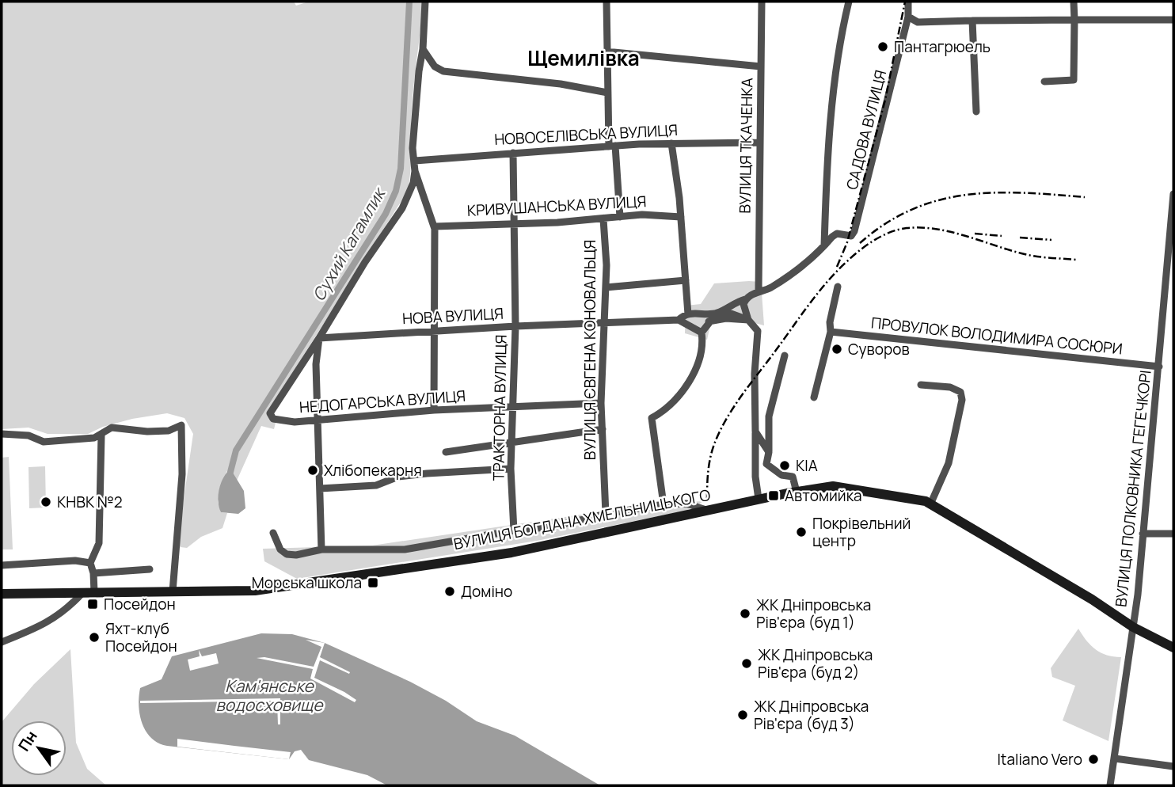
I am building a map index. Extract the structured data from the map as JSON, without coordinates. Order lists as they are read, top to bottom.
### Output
{
  "streets": {
    "main road": ["ВУЛИЦЯ БОГДАНА ХМЕЛЬНИЦЬКОГО"],
    "street": [
      "САДОВА ВУЛИЦЯ",
      "НОВОСЕЛІВСЬКА ВУЛИЦЯ",
      "ВУЛИЦЯ ТКАЧЕНКА",
      "КРИВУШАНСЬКА ВУЛИЦЯ",
      "НОВА ВУЛИЦЯ",
      "ПРОВУЛОК ВОЛОДИМИРА СОСЮРИ",
      "ВУЛИЦЯ ЄВГЕНА КОНОВАЛЬЦЯ",
      "НЕДОГАРСЬКА ВУЛИЦЯ",
      "ТРАКТОРНА ВУЛИЦЯ",
      "ВУЛИЦЯ ПОЛКОВНИКА ГЕГЕЧКОРІ"
    ]
  },
  "crossings": [
    ["САДОВА ВУЛИЦЯ", "НОВА ВУЛИЦЯ"],
    ["НОВОСЕЛІВСЬКА ВУЛИЦЯ", "ВУЛИЦЯ ТКАЧЕНКА"],
    ["НОВОСЕЛІВСЬКА ВУЛИЦЯ", "ТРАКТОРНА ВУЛИЦЯ"],
    ["ВУЛИЦЯ ТКАЧЕНКА", "НОВА ВУЛИЦЯ"],
    ["КРИВУШАНСЬКА ВУЛИЦЯ", "ВУЛИЦЯ ЄВГЕНА КОНОВАЛЬЦЯ"],
    ["КРИВУШАНСЬКА ВУЛИЦЯ", "ТРАКТОРНА ВУЛИЦЯ"],
    ["НОВА ВУЛИЦЯ", "ВУЛИЦЯ ЄВГЕНА КОНОВАЛЬЦЯ"],
    ["НОВА ВУЛИЦЯ", "НЕДОГАРСЬКА ВУЛИЦЯ"],
    ["НОВА ВУЛИЦЯ", "ТРАКТОРНА ВУЛИЦЯ"],
    ["ПРОВУЛОК ВОЛОДИМИРА СОСЮРИ", "ВУЛИЦЯ ПОЛКОВНИКА ГЕГЕЧКОРІ"],
    ["ВУЛИЦЯ ЄВГЕНА КОНОВАЛЬЦЯ", "НЕДОГАРСЬКА ВУЛИЦЯ"],
    ["НЕДОГАРСЬКА ВУЛИЦЯ", "ТРАКТОРНА ВУЛИЦЯ"],
    ["ВУЛИЦЯ ПОЛКОВНИКА ГЕГЕЧКОРІ", "ВУЛИЦЯ БОГДАНА ХМЕЛЬНИЦЬКОГО"]
  ],
  "districts": ["Щемилівка"],
  "water": ["Сухий Кагамлик", "Кам'янське водосховище"],
  "places": {
    "other": [
      "Пантагрюель",
      "Суворов",
      "KIA",
      "Хлібопекарня",
      "КНВК №2",
      "Покрівельний центр",
      "Доміно",
      "ЖК Дніпровська Рів'єра (буд 1)",
      "Яхт-клуб Посейдон",
      "ЖК Дніпровська Рів'єра (буд 2)",
      "ЖК Дніпровська Рів'єра (буд 3)",
      "Italiano Vero"
    ],
    "transit": ["Автомийка", "Морська школа", "Посейдон"]
  },
  "north": "top left"
}
